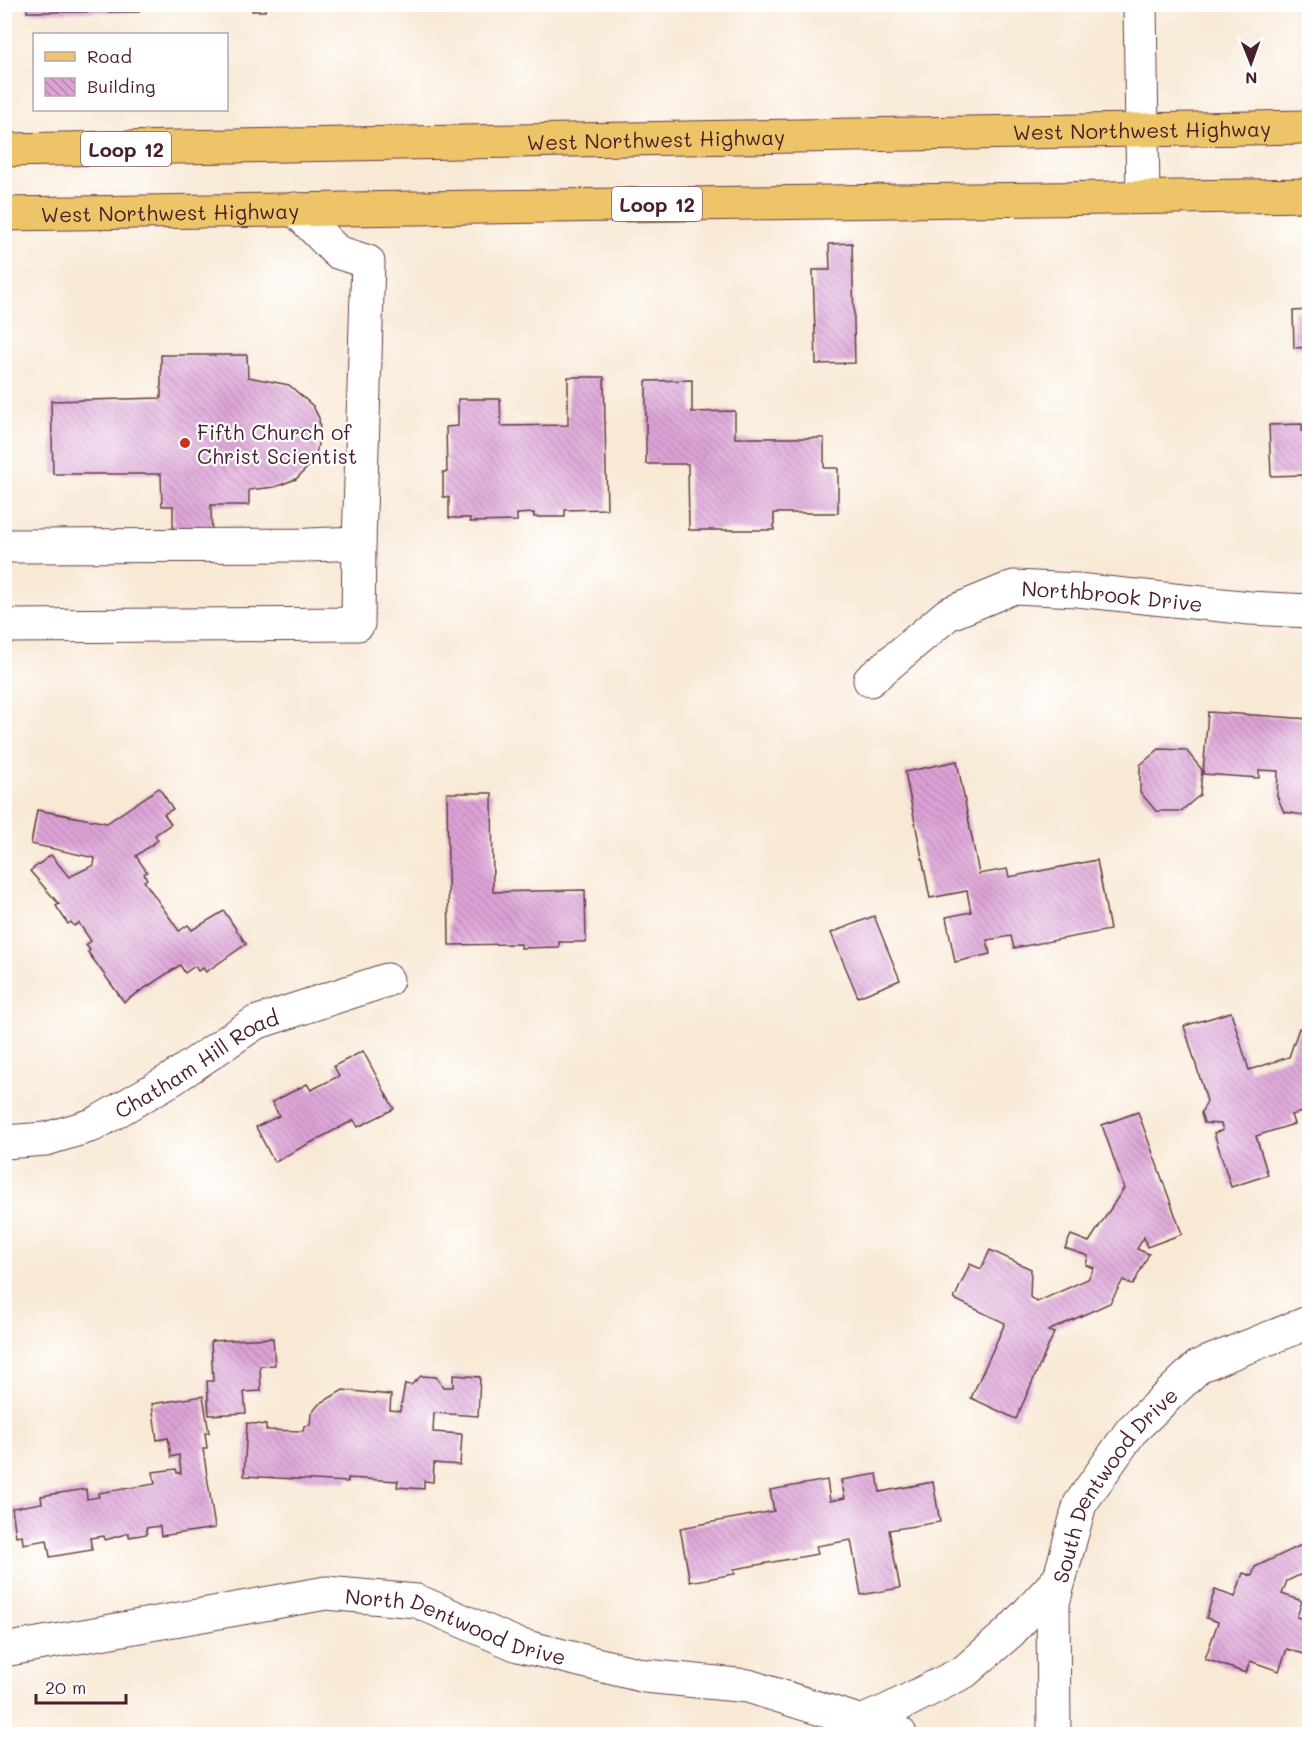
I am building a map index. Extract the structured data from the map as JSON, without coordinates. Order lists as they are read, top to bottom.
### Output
{
  "streets": {
    "main road": ["West Northwest Highway", "Loop 12"],
    "street": [
      "Northbrook Drive",
      "Chatham Hill Road",
      "South Dentwood Drive",
      "North Dentwood Drive"
    ]
  },
  "places": ["Fifth Church of Christ Scientist"],
  "legend": ["Road", "Building"],
  "scale_bar": "20 m",
  "north": "bottom"
}
